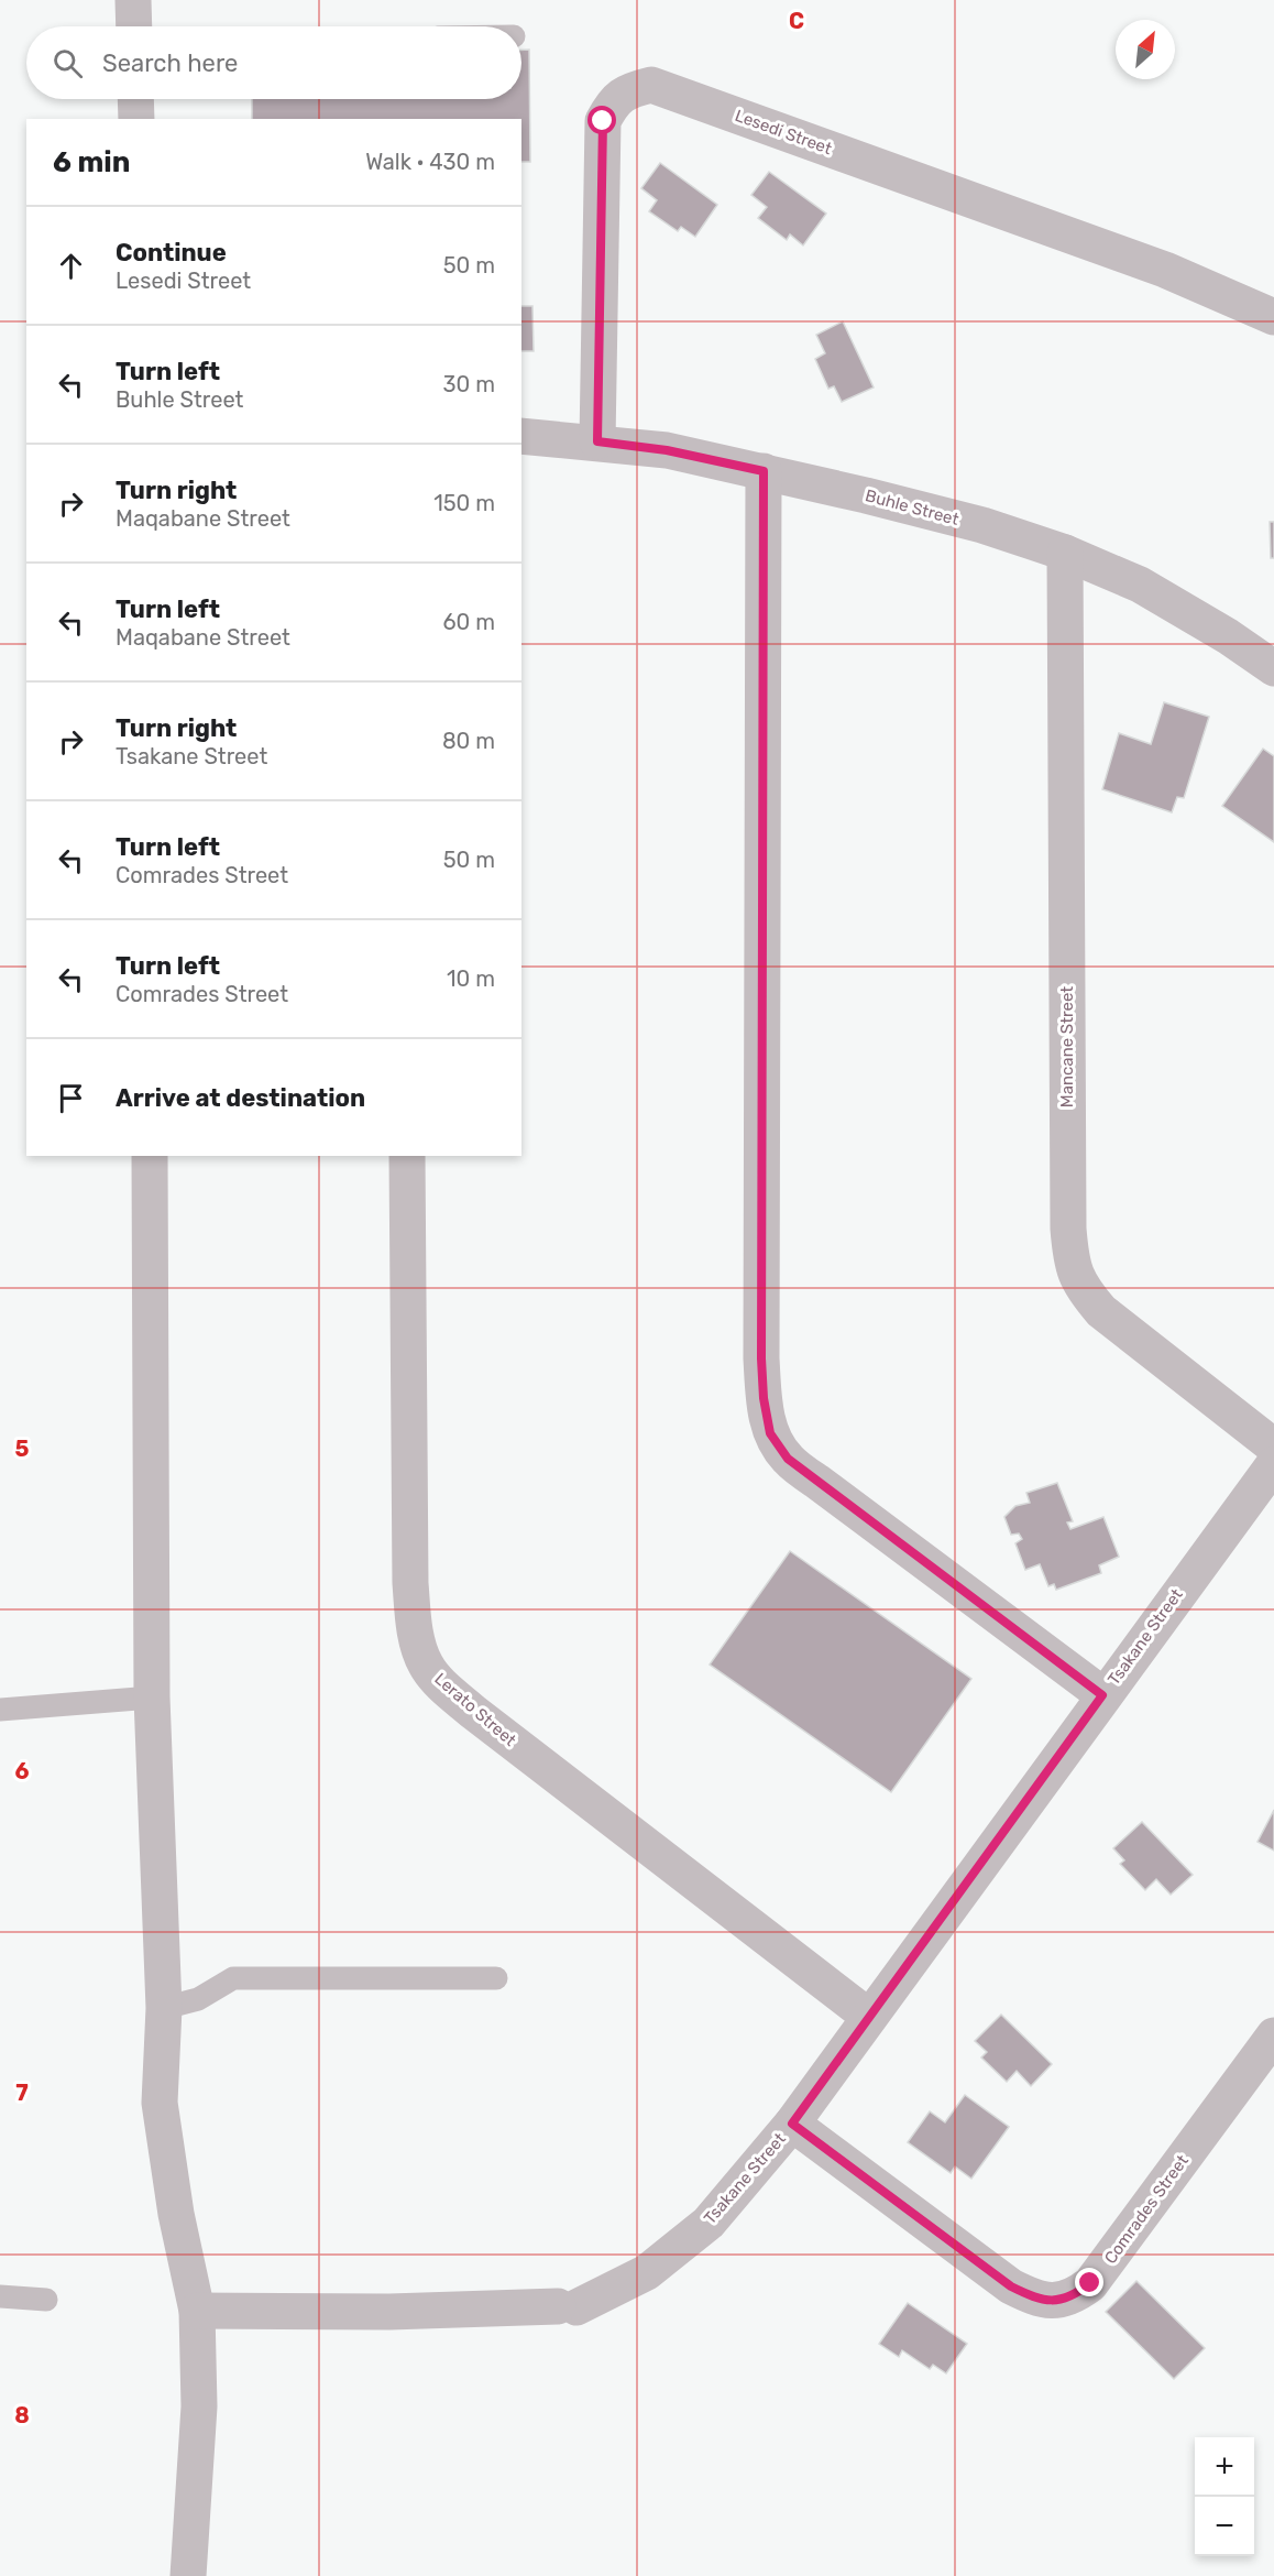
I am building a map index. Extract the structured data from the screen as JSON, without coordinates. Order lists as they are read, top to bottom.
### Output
{
  "streets": {
    "street": [
      "Lesedi Street",
      "Buhle Street",
      "Mancane Street",
      "Tsakane Street",
      "Lerato Street",
      "Comrades Street"
    ]
  },
  "crossings": [
    ["Lesedi Street", "Buhle Street"],
    ["Buhle Street", "Mancane Street"],
    ["Tsakane Street", "Lerato Street"],
    ["Tsakane Street", "Comrades Street"]
  ],
  "north": "top right",
  "page": {
    "search": "Search here",
    "heading": ["6 min", "Walk · 430 m"],
    "list": [
      ["Continue", "Lesedi Street", "50 m"],
      ["Turn left", "Buhle Street", "30 m"],
      ["Turn right", "Maqabane Street", "150 m"],
      ["Turn left", "Maqabane Street", "60 m"],
      ["Turn right", "Tsakane Street", "80 m"],
      ["Turn left", "Comrades Street", "50 m"],
      ["Turn left", "Comrades Street", "10 m"],
      "Arrive at destination"
    ],
    "map_buttons": ["+", "−"]
  },
  "grid": {
    "columns": ["C"],
    "rows": [
      "5",
      "6",
      "7",
      "8"
    ]
  }
}
